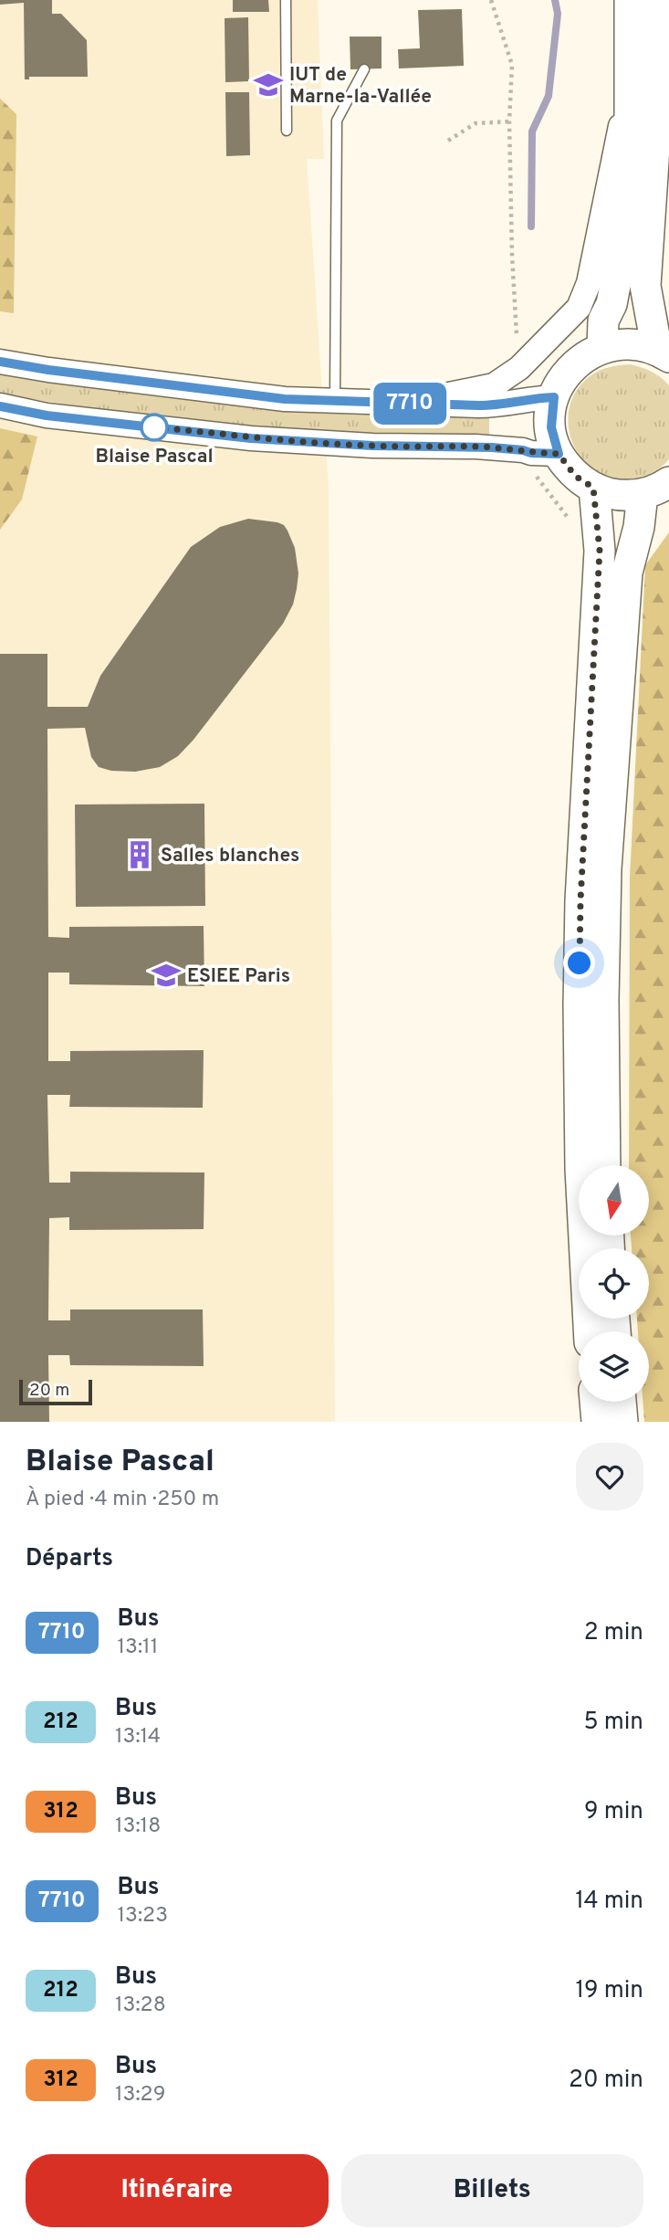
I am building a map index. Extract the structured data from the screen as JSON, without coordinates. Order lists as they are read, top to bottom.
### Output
{
  "places": {
    "school or university": ["IUT de Marne-la-Vallée", "ESIEE Paris"],
    "other": ["Blaise Pascal"],
    "building": ["Salles blanches"]
  },
  "lines": ["bus line 7710"],
  "scale_bar": "20 m",
  "north": "bottom",
  "page": {
    "on_map": "7710",
    "scale": "20 m",
    "heading": [
      ["Blaise Pascal", "À pied · 4 min · 250 m"],
      "Départs"
    ],
    "list": [
      {
        "mark": "7710",
        "name": "Bus",
        "note": "13:11",
        "value": "2 min"
      },
      {
        "mark": "212",
        "name": "Bus",
        "note": "13:14",
        "value": "5 min"
      },
      {
        "mark": "312",
        "name": "Bus",
        "note": "13:18",
        "value": "9 min"
      },
      {
        "mark": "7710",
        "name": "Bus",
        "note": "13:23",
        "value": "14 min"
      },
      {
        "mark": "212",
        "name": "Bus",
        "note": "13:28",
        "value": "19 min"
      },
      {
        "mark": "312",
        "name": "Bus",
        "note": "13:29",
        "value": "20 min"
      }
    ],
    "buttons": ["Itinéraire", "Billets"]
  }
}
